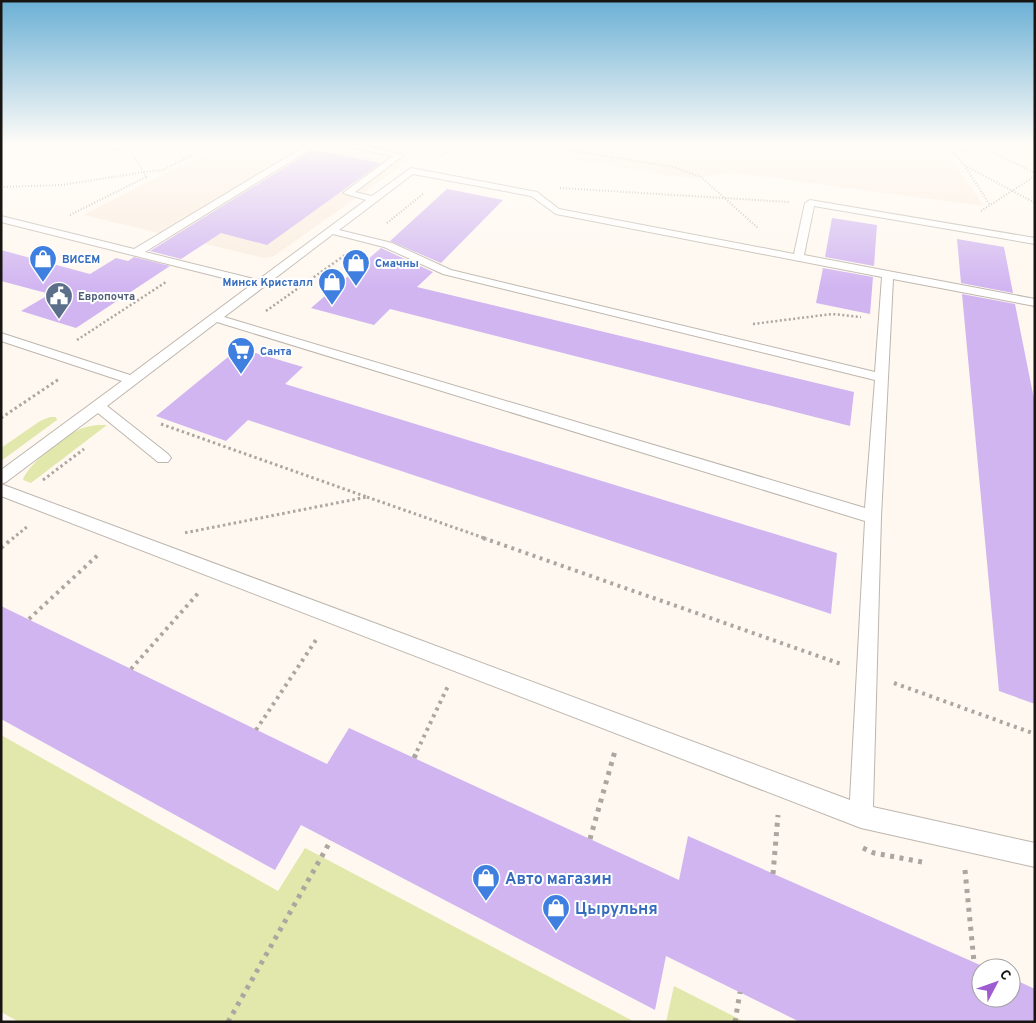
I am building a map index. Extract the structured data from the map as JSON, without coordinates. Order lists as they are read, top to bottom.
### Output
{
  "places": {
    "shop": [
      "ВИСЕМ",
      "Смачны",
      "Минск Кристалл",
      "Авто магазин",
      "Цырульня"
    ],
    "public building": ["Европочта"],
    "supermarket": ["Санта"]
  },
  "north": "top right"
}
